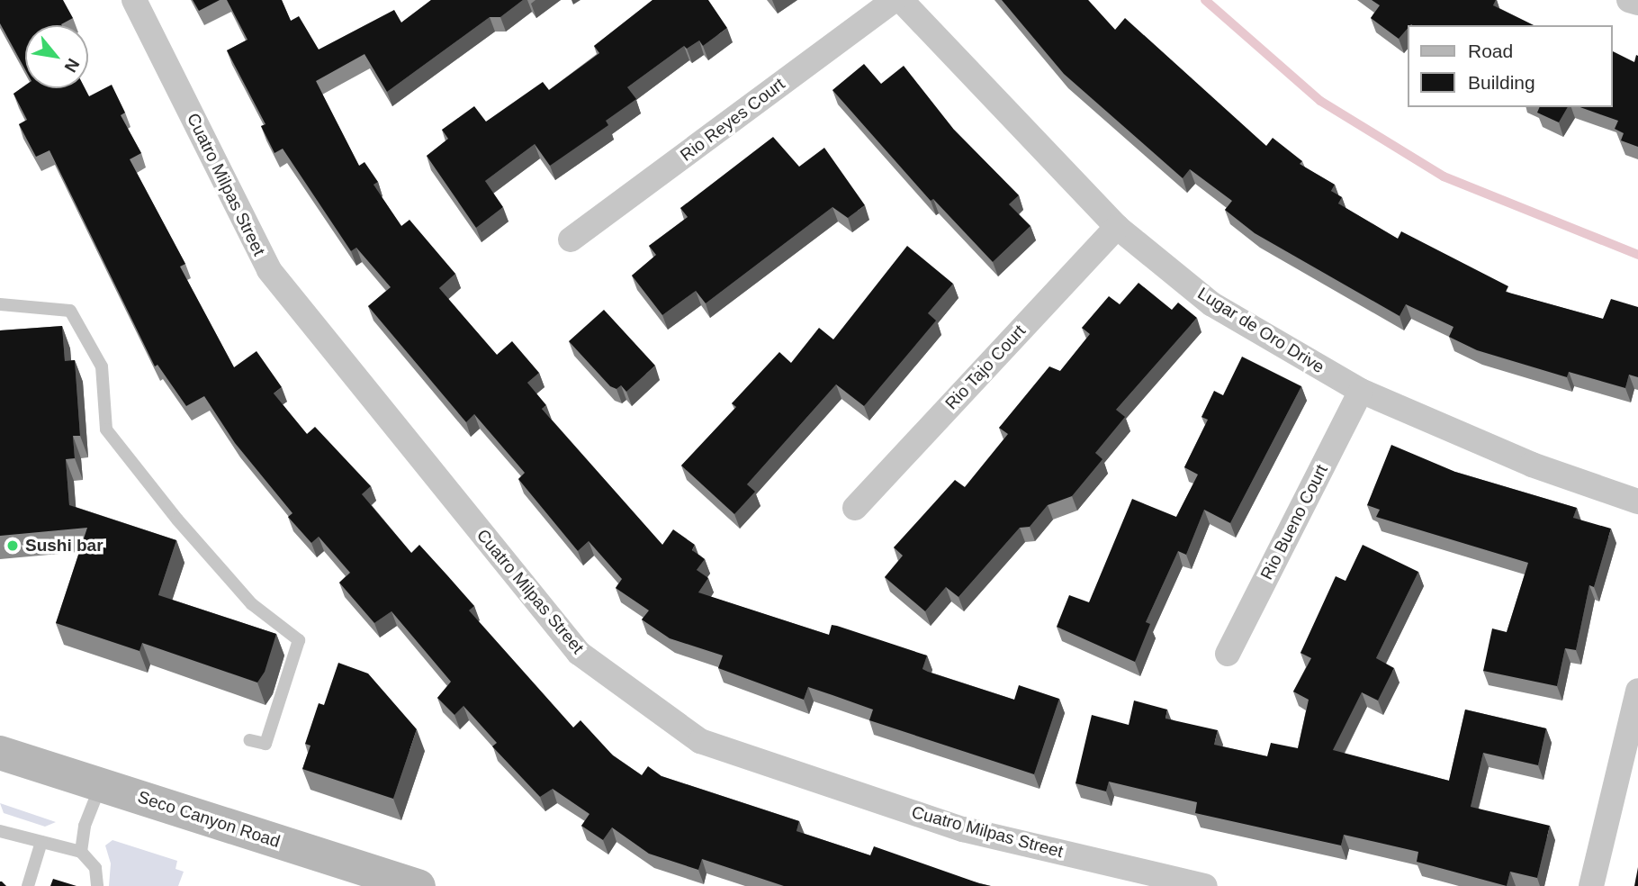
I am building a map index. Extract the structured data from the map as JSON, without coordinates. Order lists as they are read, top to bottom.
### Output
{
  "streets": {
    "main road": ["Seco Canyon Road"],
    "street": [
      "Rio Reyes Court",
      "Cuatro Milpas Street",
      "Lugar de Oro Drive",
      "Rio Tajo Court",
      "Rio Bueno Court"
    ]
  },
  "crossings": [
    ["Lugar de Oro Drive", "Rio Tajo Court"],
    ["Lugar de Oro Drive", "Rio Bueno Court"]
  ],
  "places": ["Sushi bar"],
  "legend": ["Road", "Building"],
  "north": "bottom right"
}
